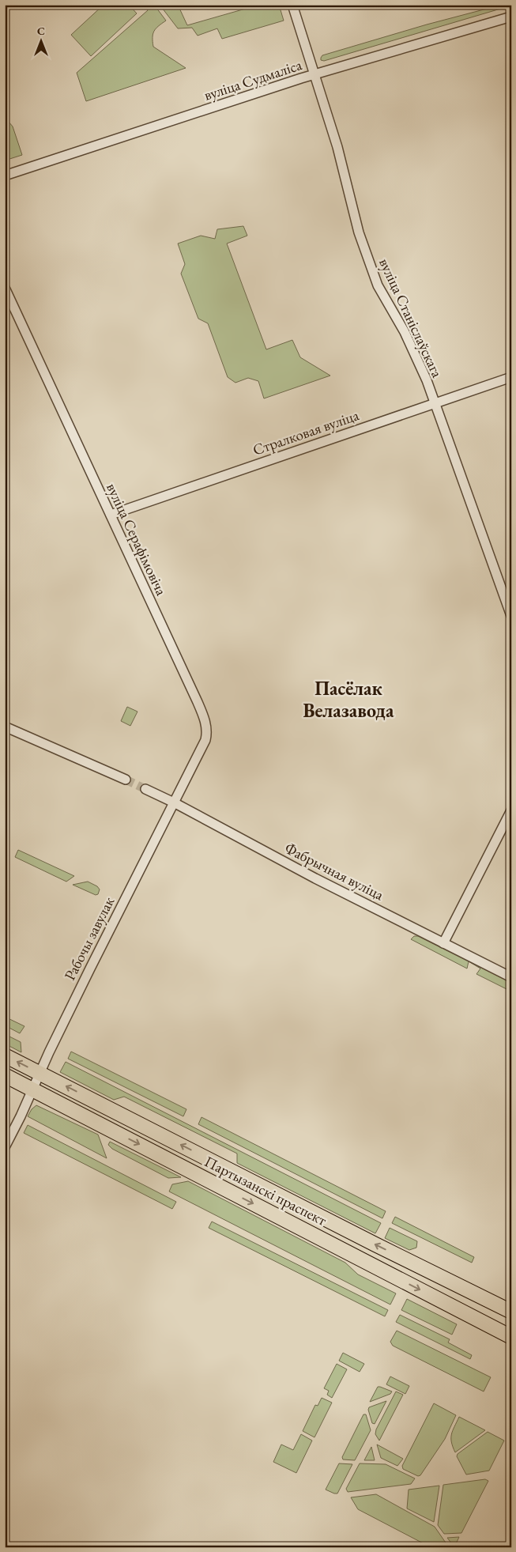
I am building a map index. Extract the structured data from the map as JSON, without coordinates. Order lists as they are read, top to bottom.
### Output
{
  "streets": {
    "main road": ["Партызанскі праспект"],
    "street": [
      "вуліца Судмаліса",
      "вуліца Станіслаўскага",
      "Стралковая вуліца",
      "вуліца Серафімовіча",
      "Фабрычная вуліца",
      "Рабочы завулак"
    ]
  },
  "crossings": [
    ["вуліца Судмаліса", "вуліца Станіслаўскага"],
    ["вуліца Станіслаўскага", "Стралковая вуліца"],
    ["Стралковая вуліца", "вуліца Серафімовіча"],
    ["вуліца Серафімовіча", "Фабрычная вуліца"],
    ["вуліца Серафімовіча", "Рабочы завулак"],
    ["Фабрычная вуліца", "Рабочы завулак"],
    ["Рабочы завулак", "Партызанскі праспект"]
  ],
  "districts": ["Пасёлак Велазавода"],
  "north": "top"
}
